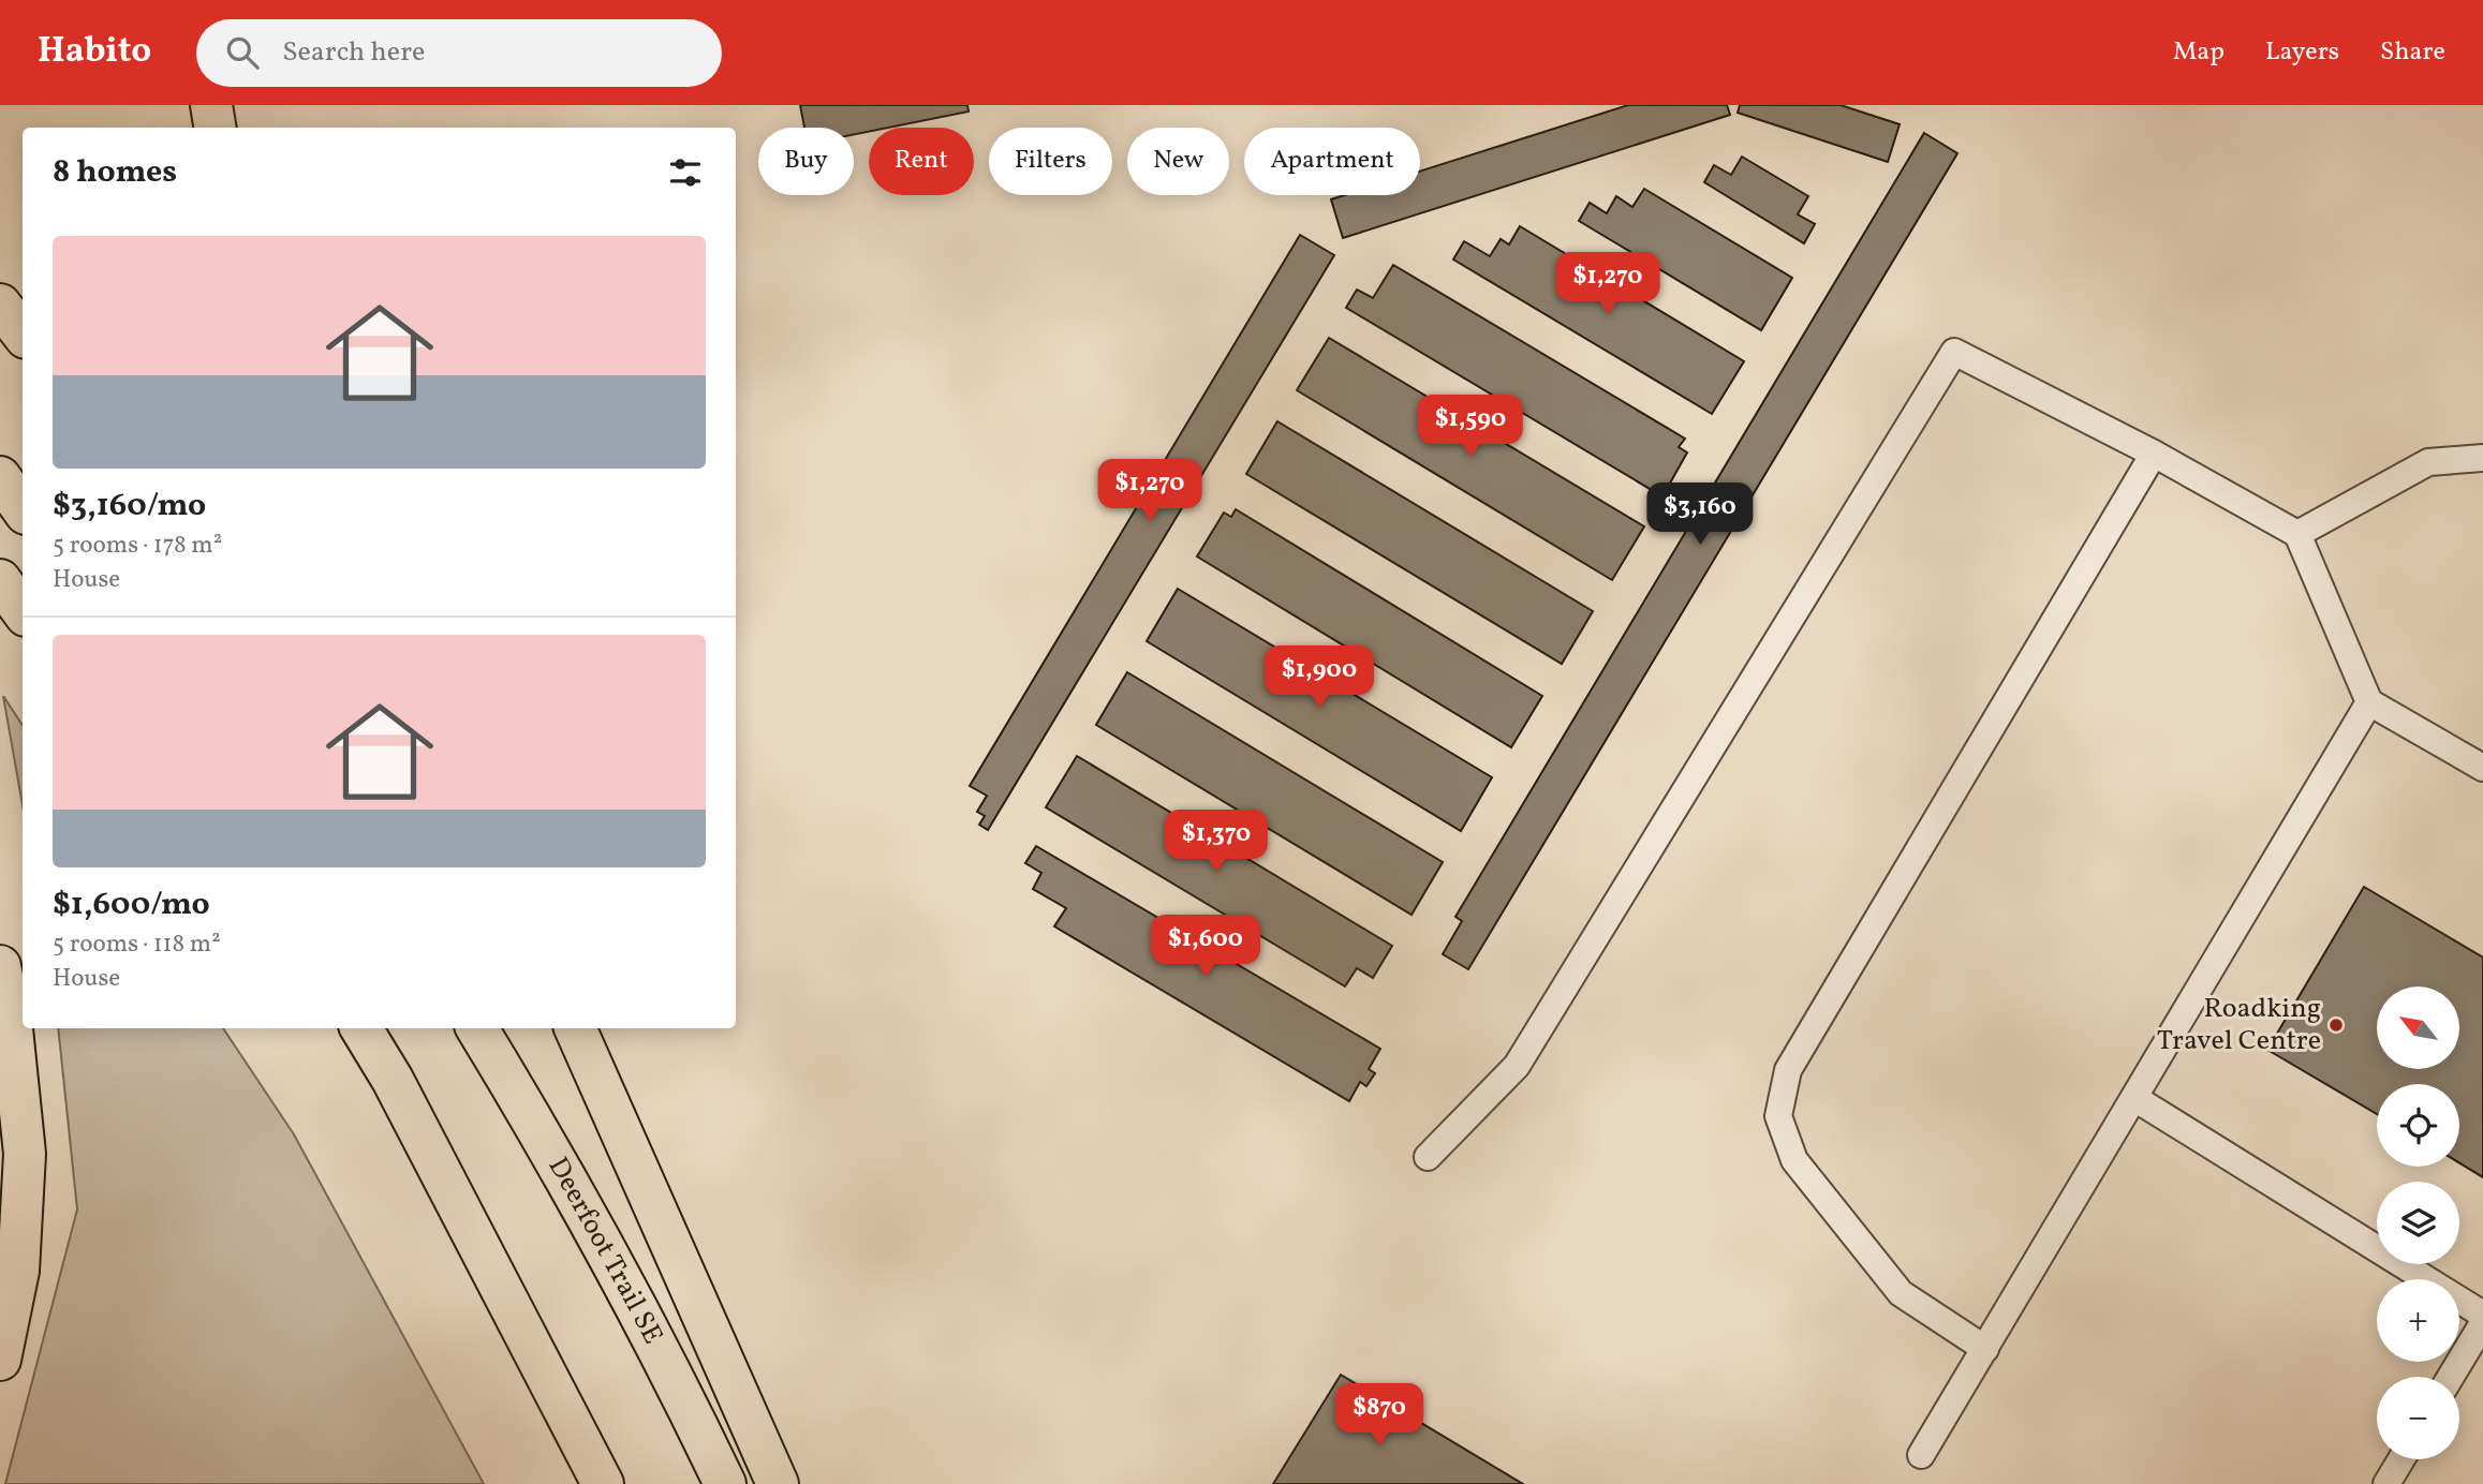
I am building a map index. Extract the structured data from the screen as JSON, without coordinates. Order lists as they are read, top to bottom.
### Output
{
  "streets": {
    "highway": ["Deerfoot Trail SE"]
  },
  "places": ["Roadking Travel Centre"],
  "north": "top left",
  "page": {
    "header": "Habito",
    "search": "Search here",
    "nav": ["Map", "Layers", "Share"],
    "chip": [
      "Buy",
      "Rent",
      "Filters",
      "New",
      "Apartment"
    ],
    "heading": "8 homes",
    "list": [
      {
        "name": "$3,160/mo",
        "note": "5 rooms · 178 m² · House"
      },
      {
        "name": "$1,600/mo",
        "note": "5 rooms · 118 m² · House"
      }
    ],
    "price": [
      "$1,270",
      "$1,590",
      "$1,270",
      "$3,160",
      "$1,900",
      "$1,370",
      "$1,600",
      "$870"
    ],
    "map_buttons": ["+", "−"]
  }
}
